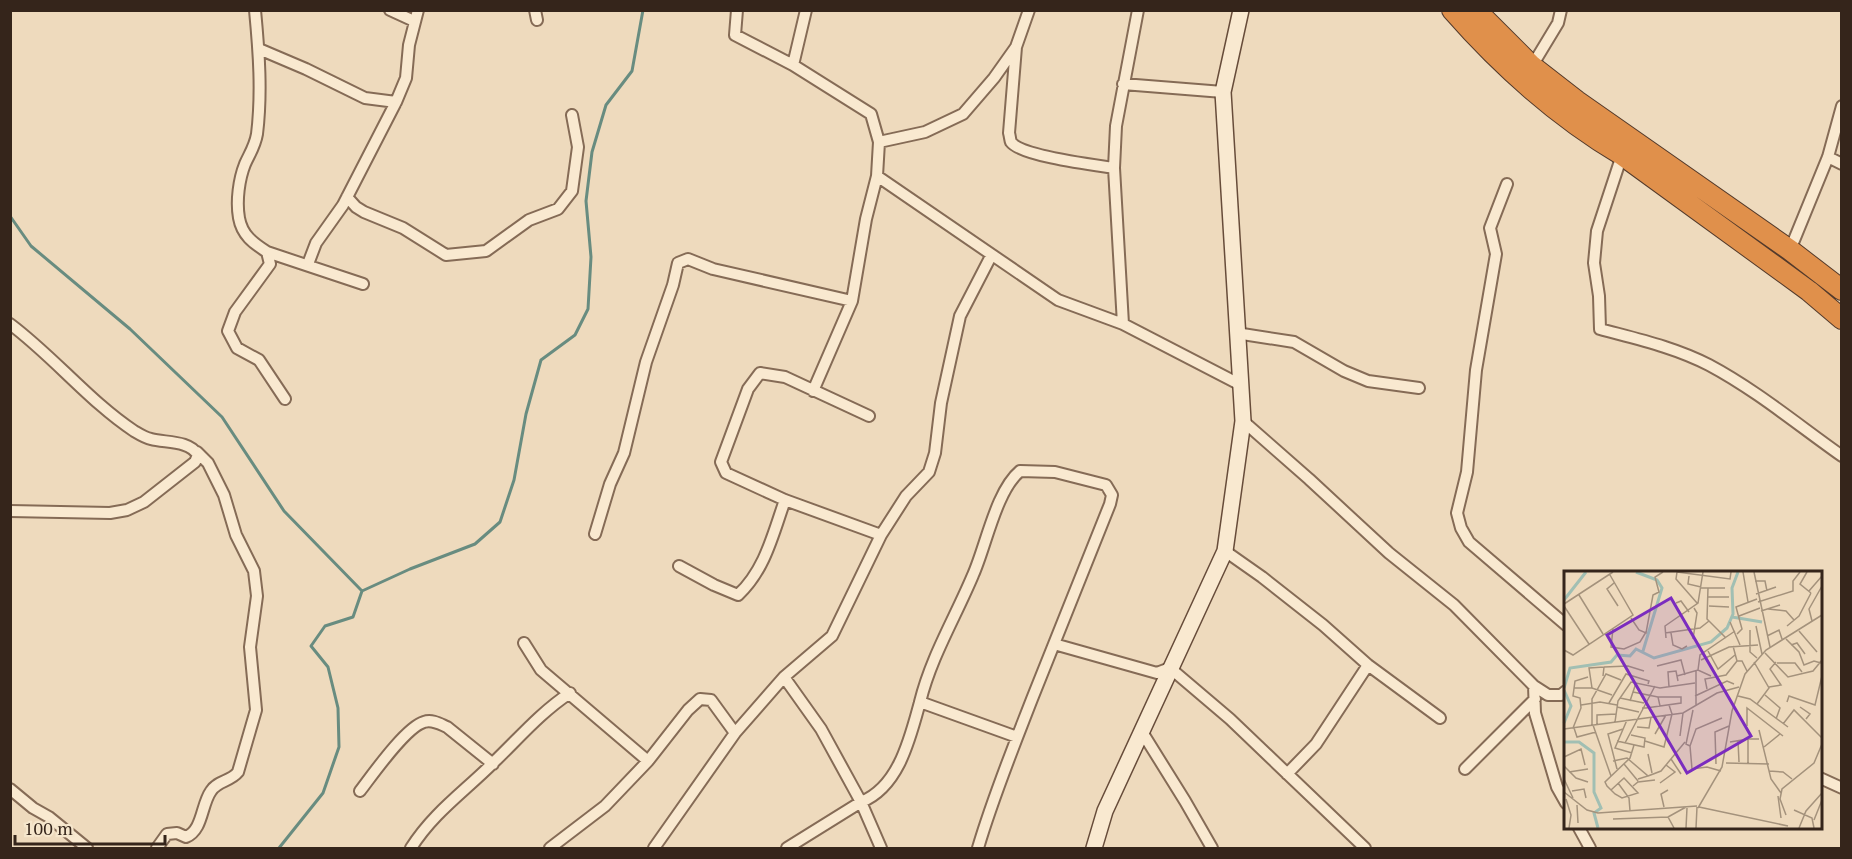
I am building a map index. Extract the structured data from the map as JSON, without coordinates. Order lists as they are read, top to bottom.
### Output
{
  "scale_bar": "100 m"
}
